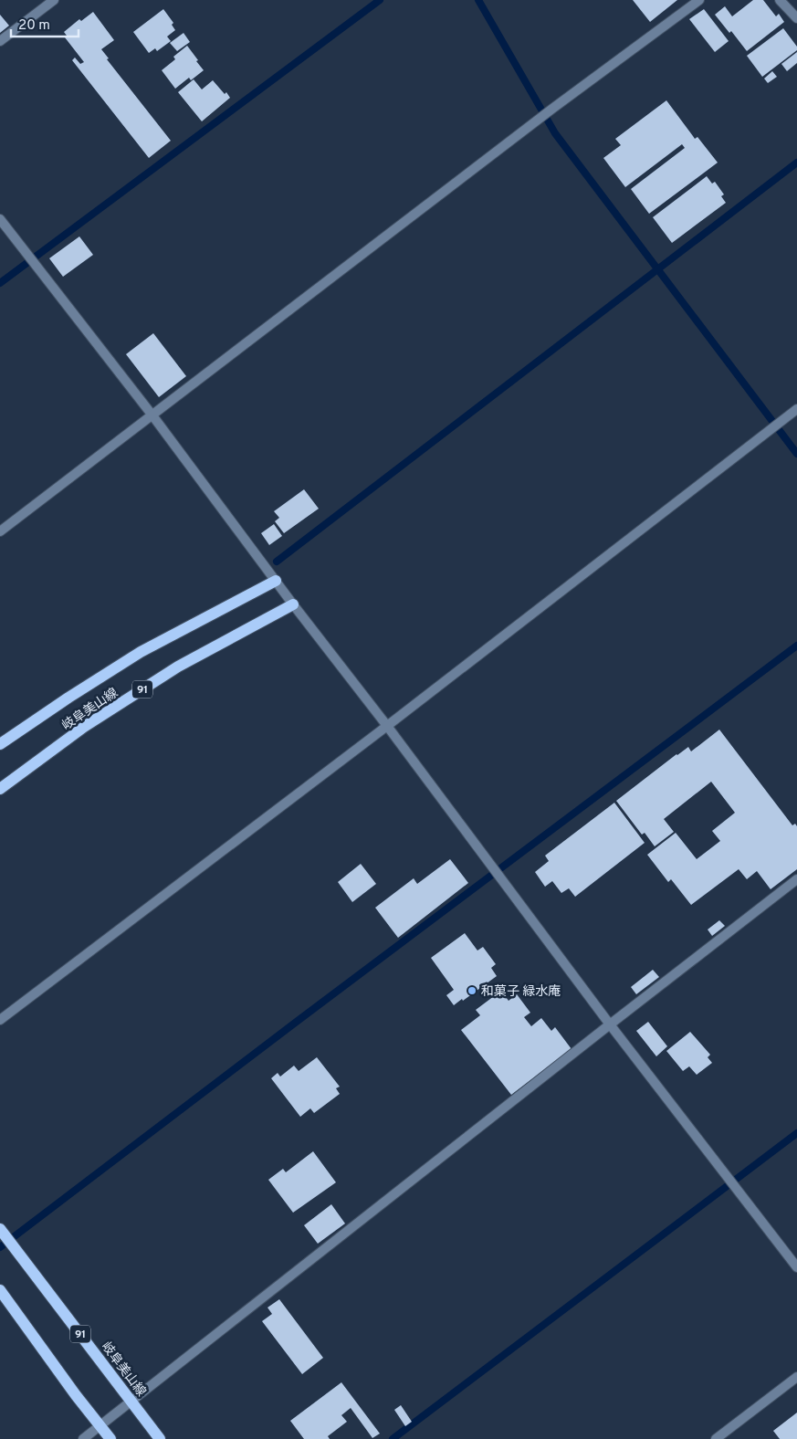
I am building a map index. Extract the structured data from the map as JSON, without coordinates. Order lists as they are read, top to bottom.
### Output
{
  "streets": {
    "main road": ["91", "岐阜美山線"]
  },
  "places": ["和菓子 緑水庵"],
  "scale_bar": "20 m"
}
